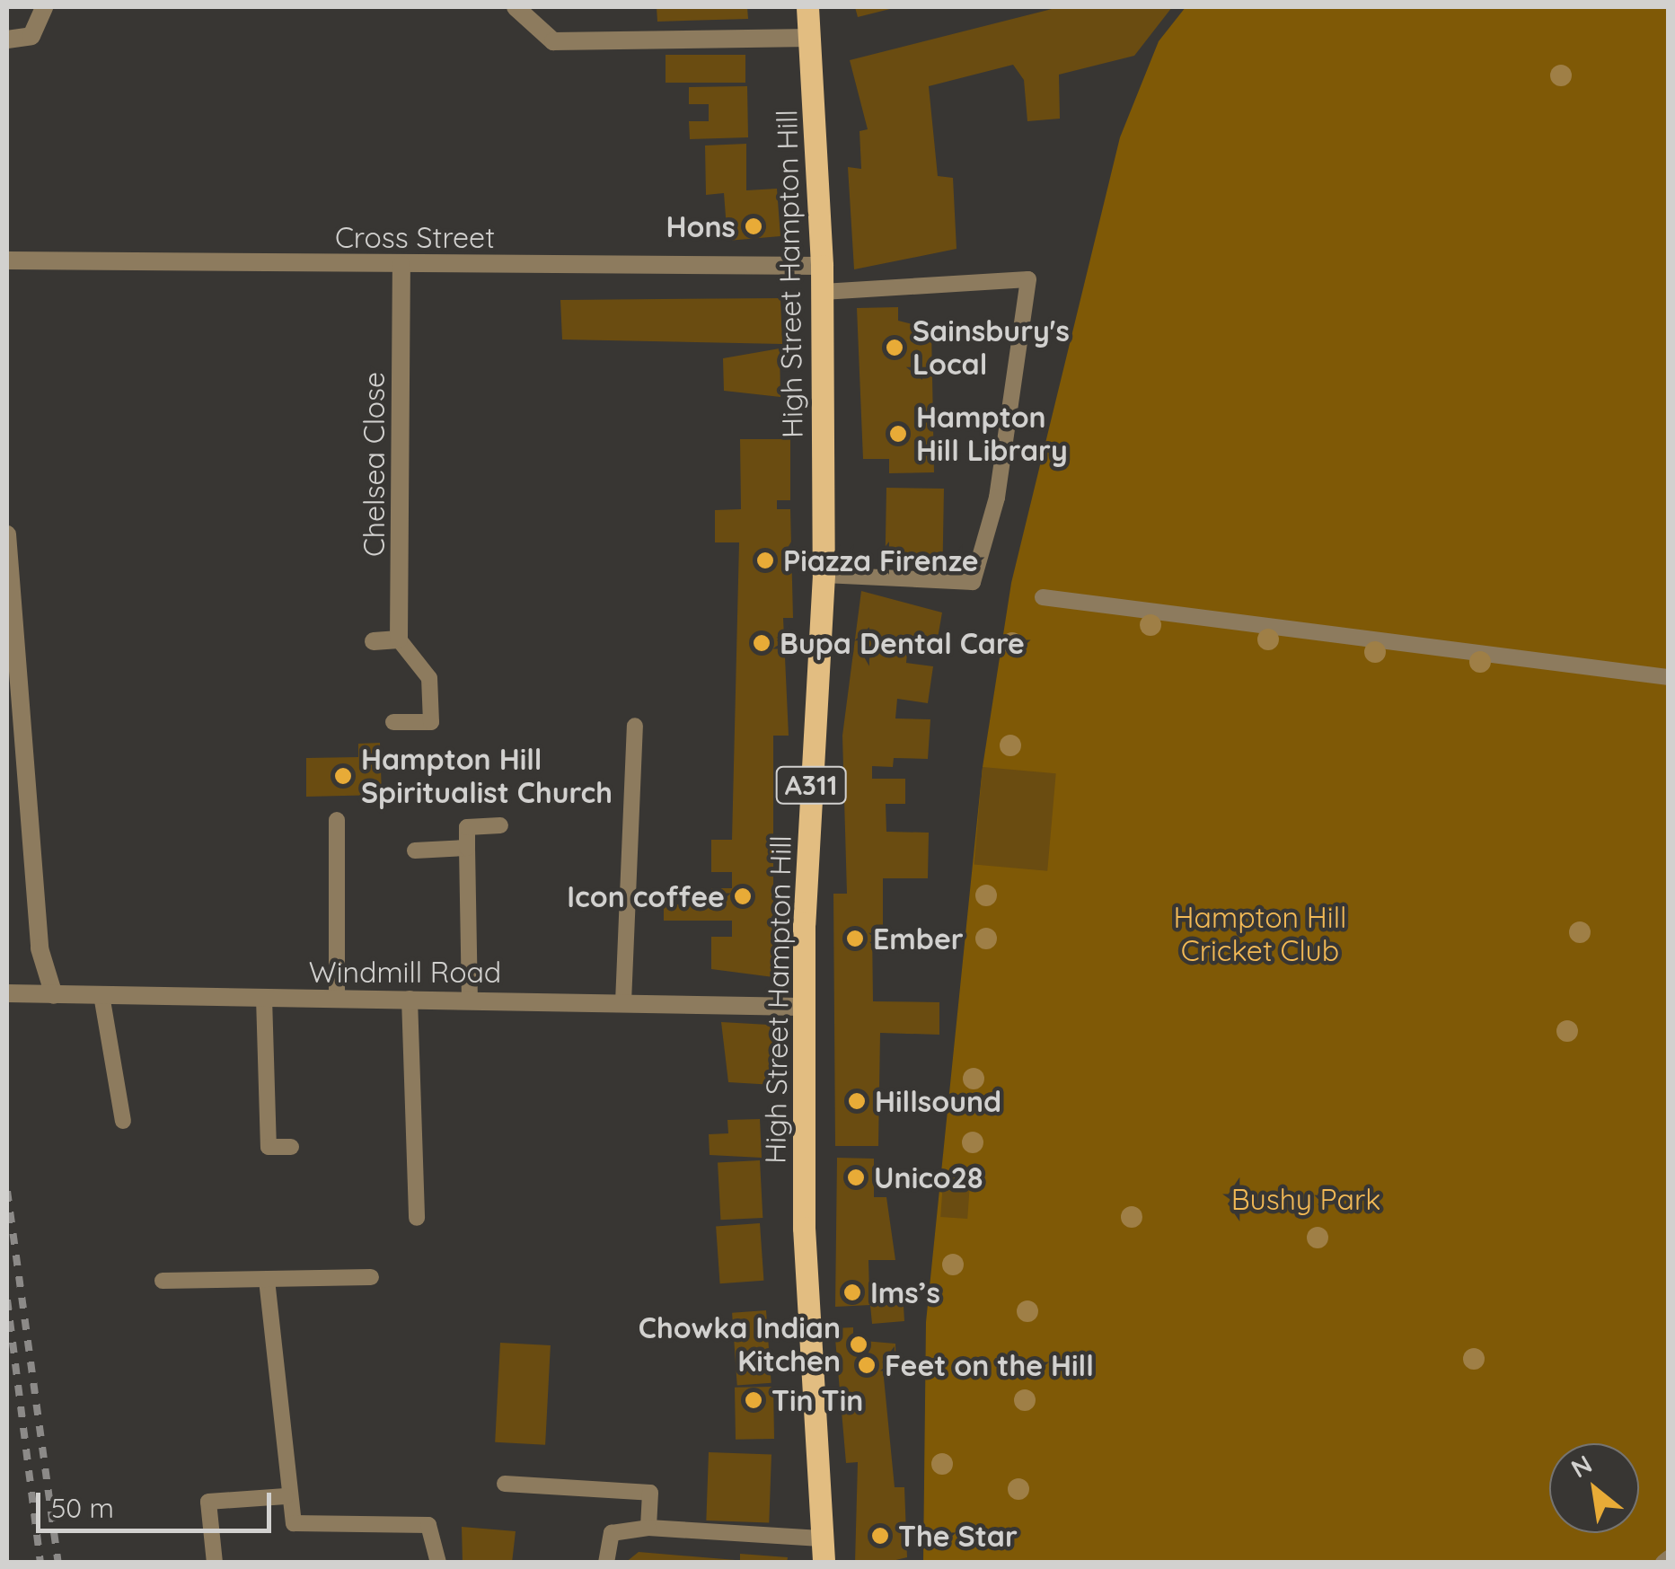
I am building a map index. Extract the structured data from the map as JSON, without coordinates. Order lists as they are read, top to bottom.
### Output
{
  "streets": {
    "main road": ["High Street Hampton Hill", "A311"],
    "street": ["Cross Street", "Chelsea Close", "Windmill Road"]
  },
  "crossings": [
    ["Cross Street", "High Street Hampton Hill"],
    ["Cross Street", "Chelsea Close"],
    ["High Street Hampton Hill", "Windmill Road"]
  ],
  "parks": ["Hampton Hill Cricket Club", "Bushy Park"],
  "places": [
    "Hons",
    "Sainsbury's Local",
    "Hampton Hill Library",
    "Piazza Firenze",
    "Bupa Dental Care",
    "Hampton Hill Spiritualist Church",
    "Icon coffee",
    "Ember",
    "Hillsound",
    "Unico28",
    "Ims’s",
    "Chowka Indian Kitchen",
    "Feet on the Hill",
    "Tin Tin",
    "The Star"
  ],
  "scale_bar": "50 m",
  "north": "top left"
}
